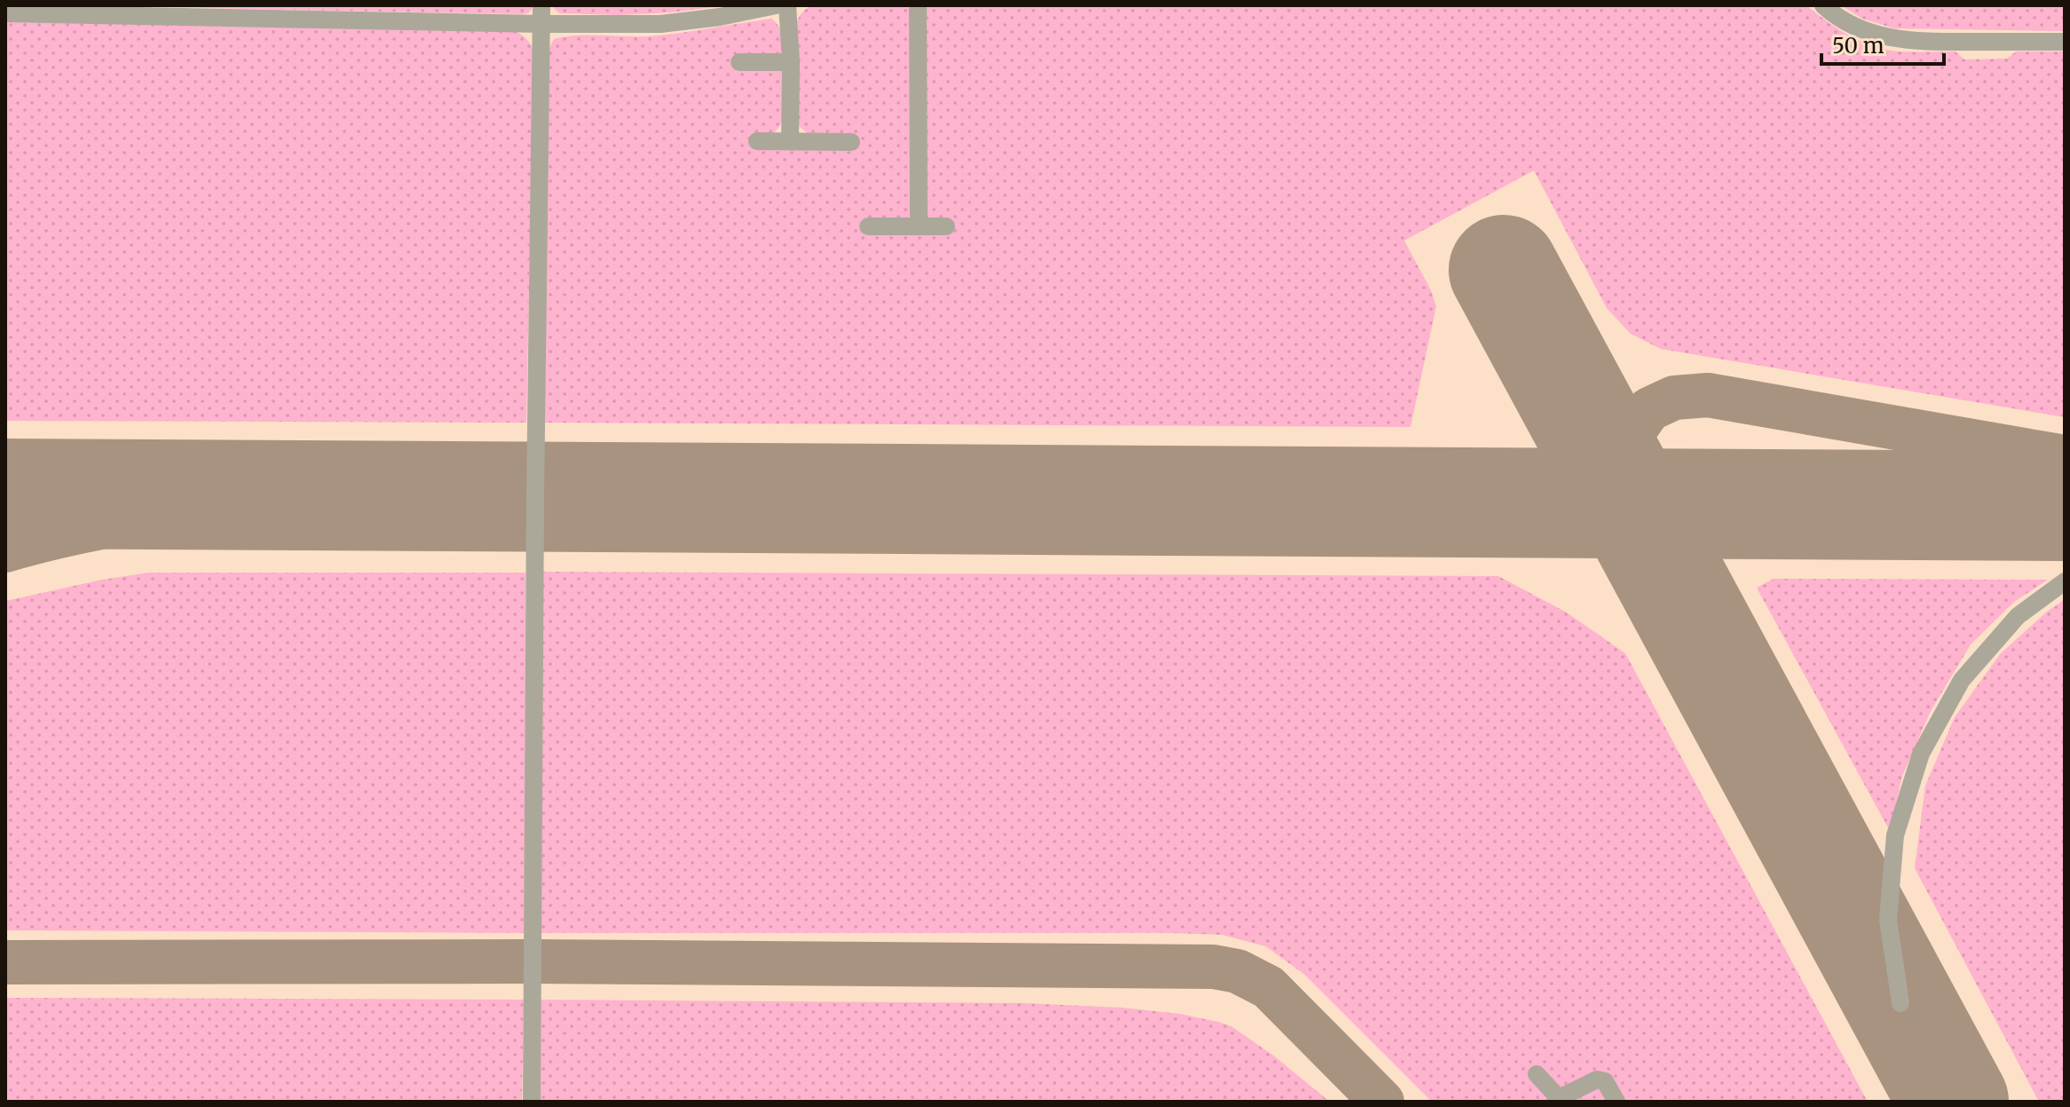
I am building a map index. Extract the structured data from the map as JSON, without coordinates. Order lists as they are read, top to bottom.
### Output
{
  "scale_bar": "50 m"
}
